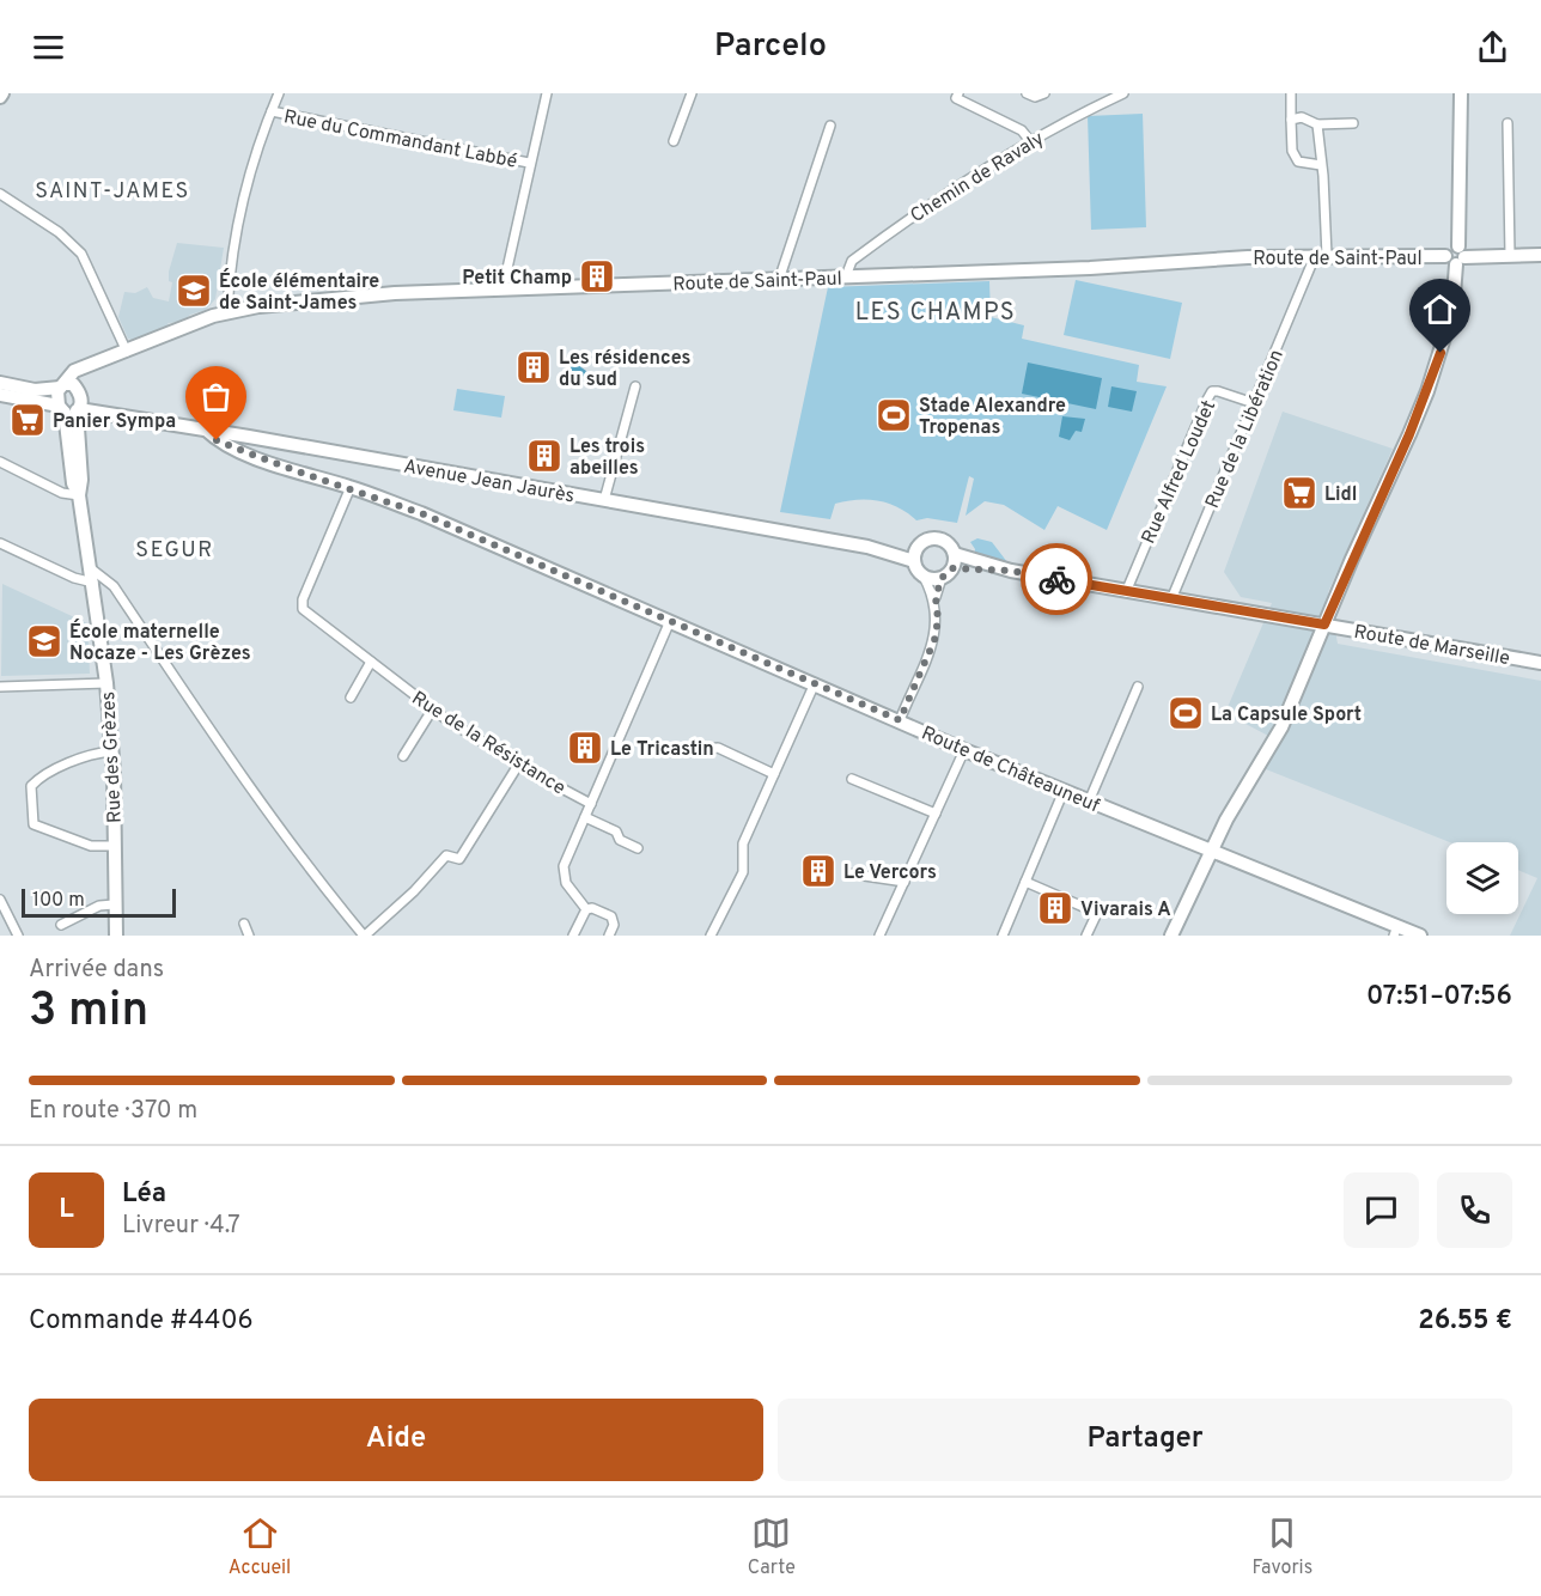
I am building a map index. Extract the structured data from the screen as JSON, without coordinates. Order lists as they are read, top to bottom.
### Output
{
  "streets": {
    "main road": [
      "Route de Saint-Paul",
      "Avenue Jean Jaurès",
      "Route de Marseille",
      "Rue des Grèzes",
      "Route de Châteauneuf"
    ],
    "street": [
      "Rue du Commandant Labbé",
      "Chemin de Ravaly",
      "Rue de la Libération",
      "Rue Alfred Loudet",
      "Rue de la Résistance"
    ]
  },
  "crossings": [
    ["Chemin de Ravaly", "Route de Saint-Paul"],
    ["Route de Saint-Paul", "Rue de la Libération"],
    ["Route de Saint-Paul", "Avenue Jean Jaurès"],
    ["Route de Saint-Paul", "Rue des Grèzes"],
    ["Rue de la Libération", "Rue Alfred Loudet"],
    ["Avenue Jean Jaurès", "Rue des Grèzes"],
    ["Avenue Jean Jaurès", "Route de Châteauneuf"],
    ["Rue de la Résistance", "Route de Châteauneuf"]
  ],
  "districts": ["SAINT-JAMES", "LES CHAMPS", "SEGUR"],
  "places": {
    "building": [
      "Petit Champ",
      "Les résidences du sud",
      "Les trois abeilles",
      "Le Tricastin",
      "Le Vercors",
      "Vivarais A"
    ],
    "school or university": ["École élémentaire de Saint-James", "École maternelle Nocaze - Les Grèzes"],
    "sports": ["Stade Alexandre Tropenas", "La Capsule Sport"],
    "supermarket": ["Panier Sympa", "Lidl"]
  },
  "scale_bar": "100 m",
  "page": {
    "header": "Parcelo",
    "scale": "100 m",
    "heading": ["3 min", "Arrivée dans", "07:51–07:56"],
    "panel": [
      "Léa",
      "Livreur · 4.7",
      "Commande #4406",
      "26.55 €"
    ],
    "bar": "En route · 370 m",
    "round": "L",
    "buttons": ["Aide", "Partager"],
    "tabs": ["Accueil", "Carte", "Favoris"]
  }
}
